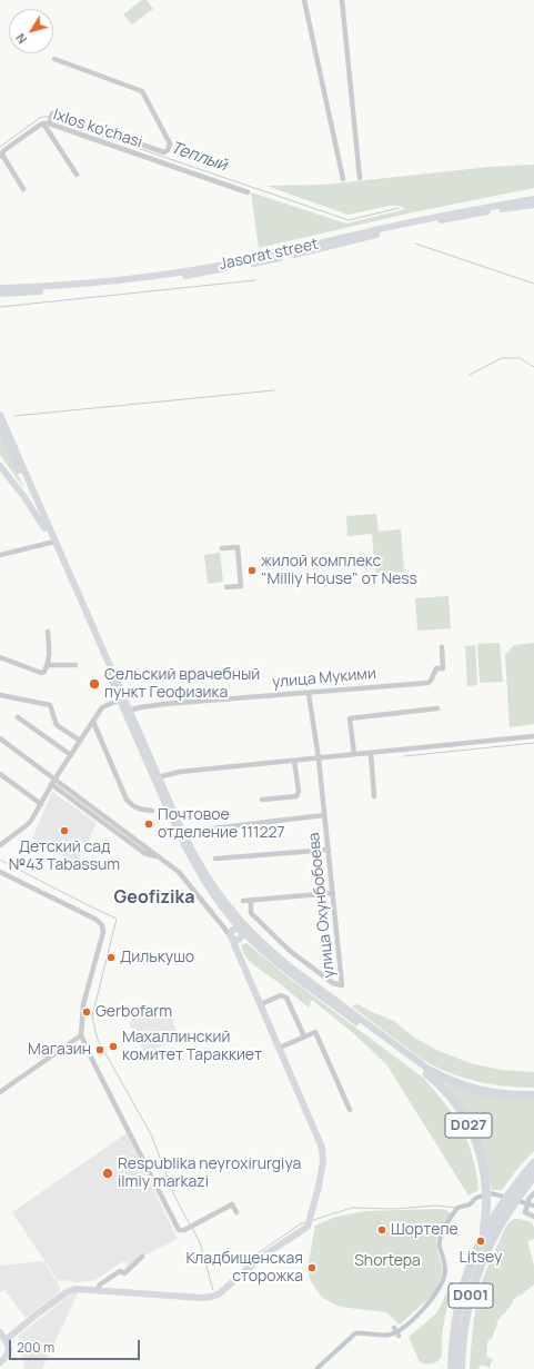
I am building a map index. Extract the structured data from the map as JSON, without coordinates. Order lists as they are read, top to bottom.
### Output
{
  "streets": {
    "highway": ["D027", "D001"],
    "main road": ["Jasorat street"],
    "street": ["Ixlos ko'chasi", "улица Мукими", "улица Охунбобоева"]
  },
  "crossings": [
    ["улица Мукими", "улица Охунбобоева"],
    ["D027", "D001"]
  ],
  "districts": ["Geofizika"],
  "water": ["Теплый"],
  "parks": ["Shortepa"],
  "places": [
    "жилой комплекс \"Milliy House\" от Ness",
    "Сельский врачебный пункт Геофизика",
    "Почтовое отделение 111227",
    "Детский сад №43 Tabassum",
    "Дилькушо",
    "Gerbofarm",
    "Махаллинский комитет Тараккиет",
    "Магазин",
    "Respublika neyroxirurgiya ilmiy markazi",
    "Шортепе",
    "Litsey",
    "Кладбищенская сторожка"
  ],
  "scale_bar": "200 m",
  "north": "bottom left"
}
